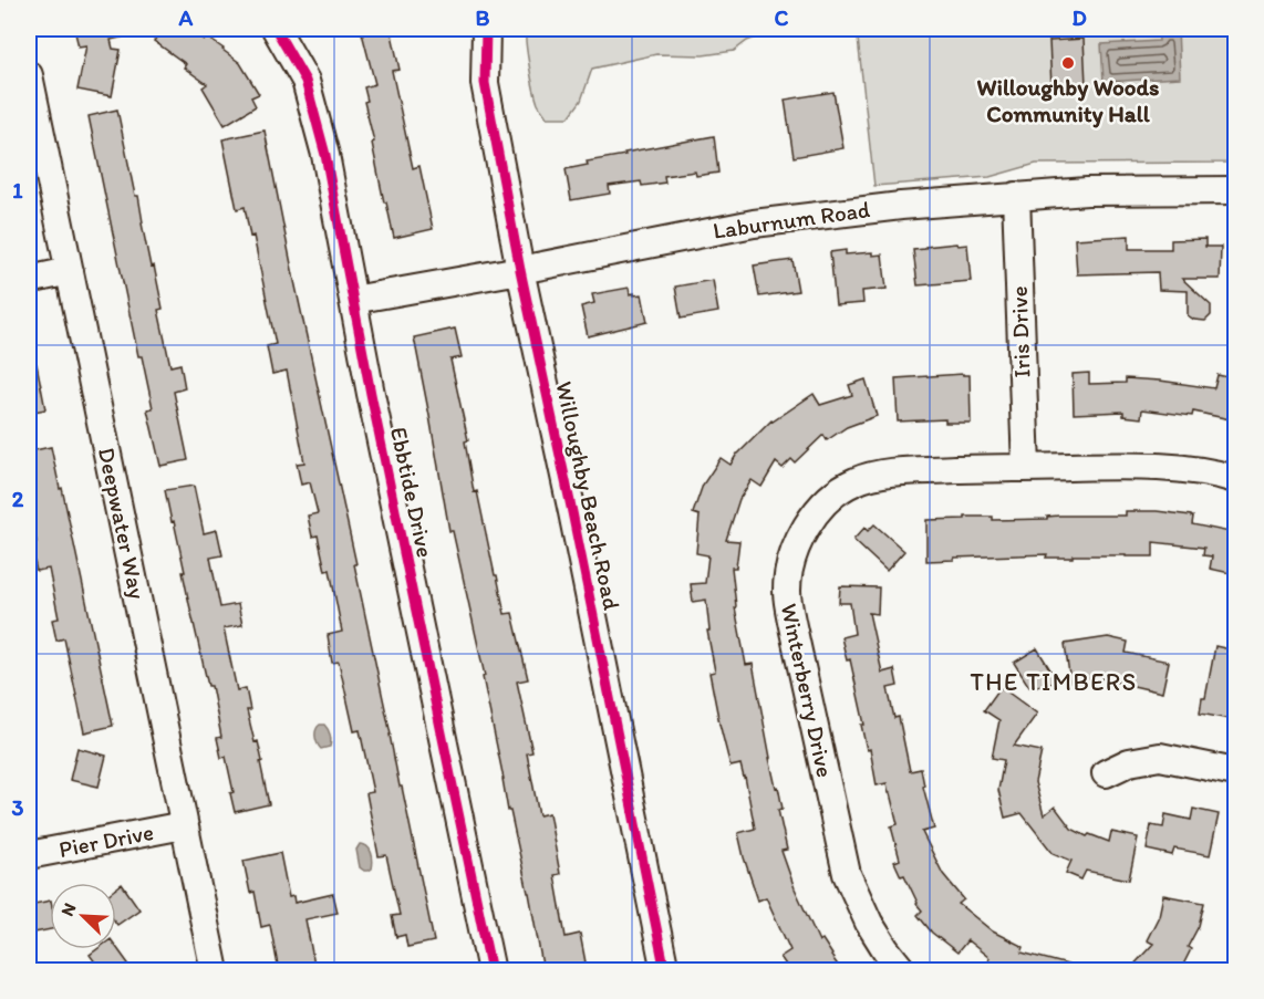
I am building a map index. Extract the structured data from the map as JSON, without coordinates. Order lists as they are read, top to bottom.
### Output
{
  "streets": {
    "street": [
      "Laburnum Road",
      "Iris Drive",
      "Ebbtide Drive",
      "Willoughby Beach Road",
      "Deepwater Way",
      "Winterberry Drive",
      "Pier Drive"
    ]
  },
  "crossings": [
    ["Laburnum Road", "Iris Drive"],
    ["Laburnum Road", "Ebbtide Drive"],
    ["Laburnum Road", "Willoughby Beach Road"],
    ["Iris Drive", "Winterberry Drive"],
    ["Deepwater Way", "Pier Drive"]
  ],
  "districts": ["THE TIMBERS"],
  "places": ["Willoughby Woods Community Hall"],
  "north": "top left",
  "grid": {
    "columns": [
      "A",
      "B",
      "C",
      "D"
    ],
    "rows": ["1", "2", "3"]
  }
}
